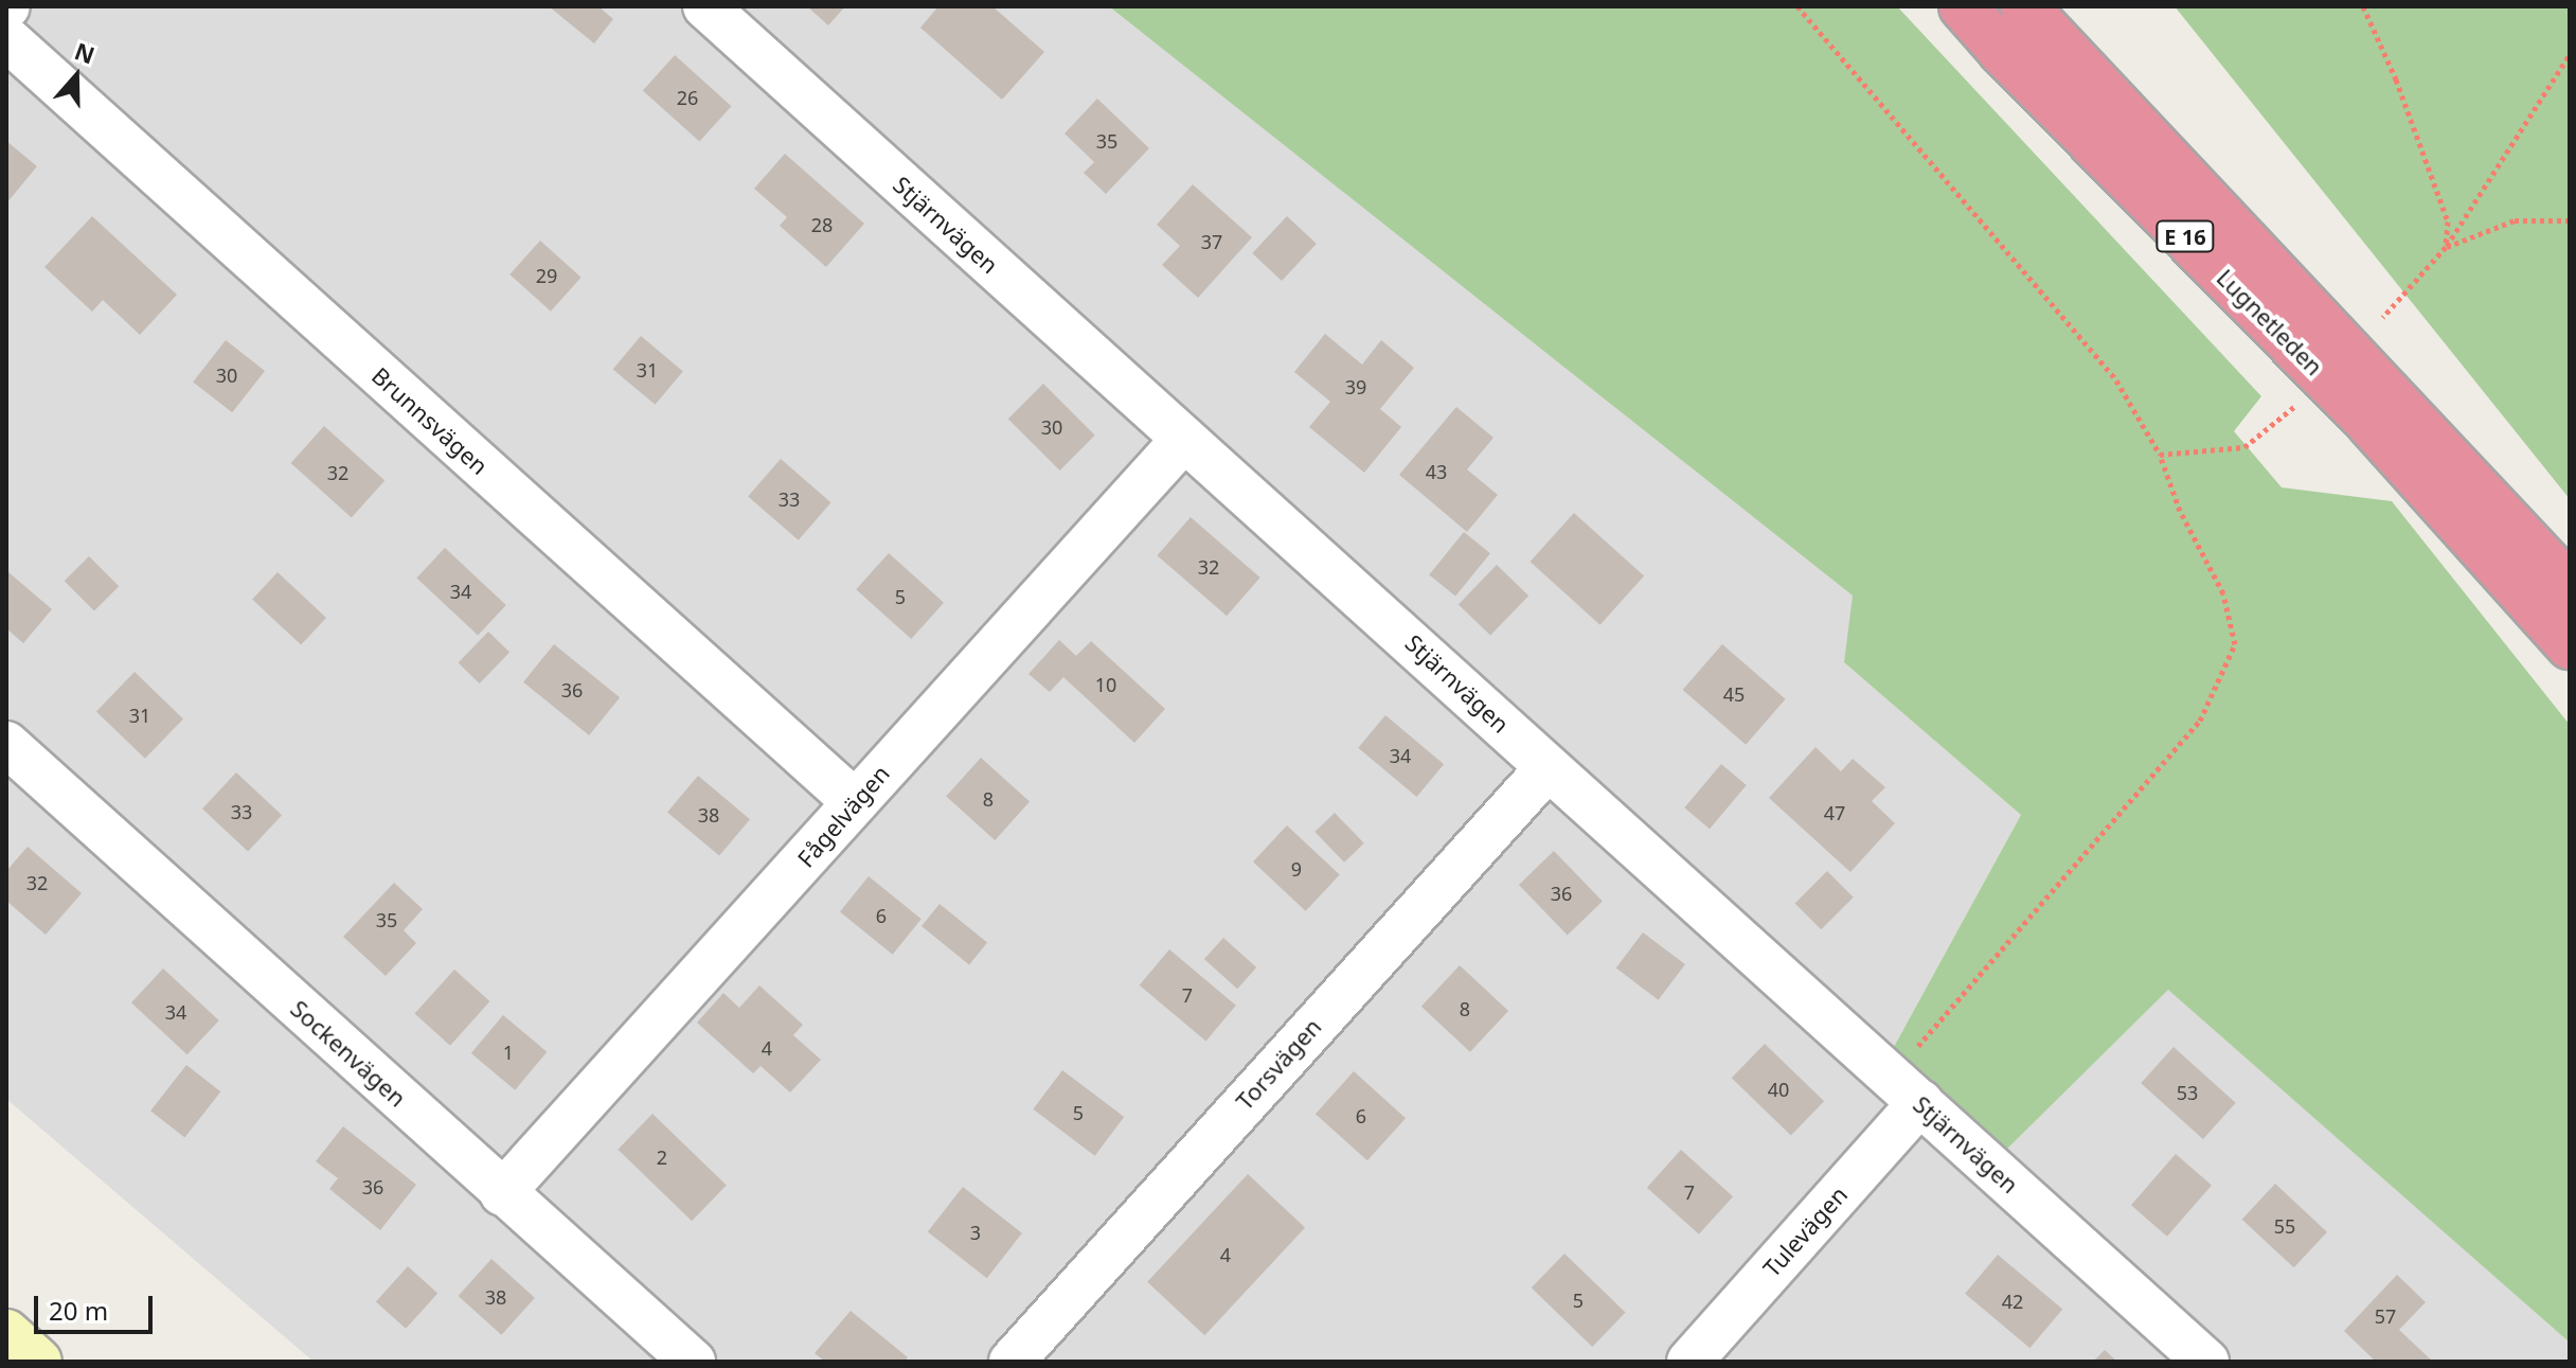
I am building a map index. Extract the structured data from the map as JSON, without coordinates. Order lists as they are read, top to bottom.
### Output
{
  "streets": {
    "highway": ["E 16", "Lugnetleden"],
    "street": [
      "Stjärnvägen",
      "Brunnsvägen",
      "Fågelvägen",
      "Sockenvägen",
      "Torsvägen",
      "Tulevägen"
    ]
  },
  "crossings": [
    ["Stjärnvägen", "Fågelvägen"],
    ["Stjärnvägen", "Torsvägen"],
    ["Stjärnvägen", "Tulevägen"],
    ["Brunnsvägen", "Fågelvägen"],
    ["Fågelvägen", "Sockenvägen"]
  ],
  "house_numbers": [
    "26",
    "35",
    "28",
    "37",
    "29",
    "31",
    "30",
    "39",
    "30",
    "43",
    "32",
    "33",
    "32",
    "34",
    "5",
    "10",
    "36",
    "45",
    "31",
    "34",
    "8",
    "33",
    "47",
    "38",
    "9",
    "32",
    "36",
    "6",
    "35",
    "7",
    "8",
    "34",
    "4",
    "1",
    "40",
    "53",
    "5",
    "6",
    "2",
    "36",
    "7",
    "55",
    "3",
    "4",
    "38",
    "5",
    "42",
    "57"
  ],
  "scale_bar": "20 m",
  "north": "top"
}
